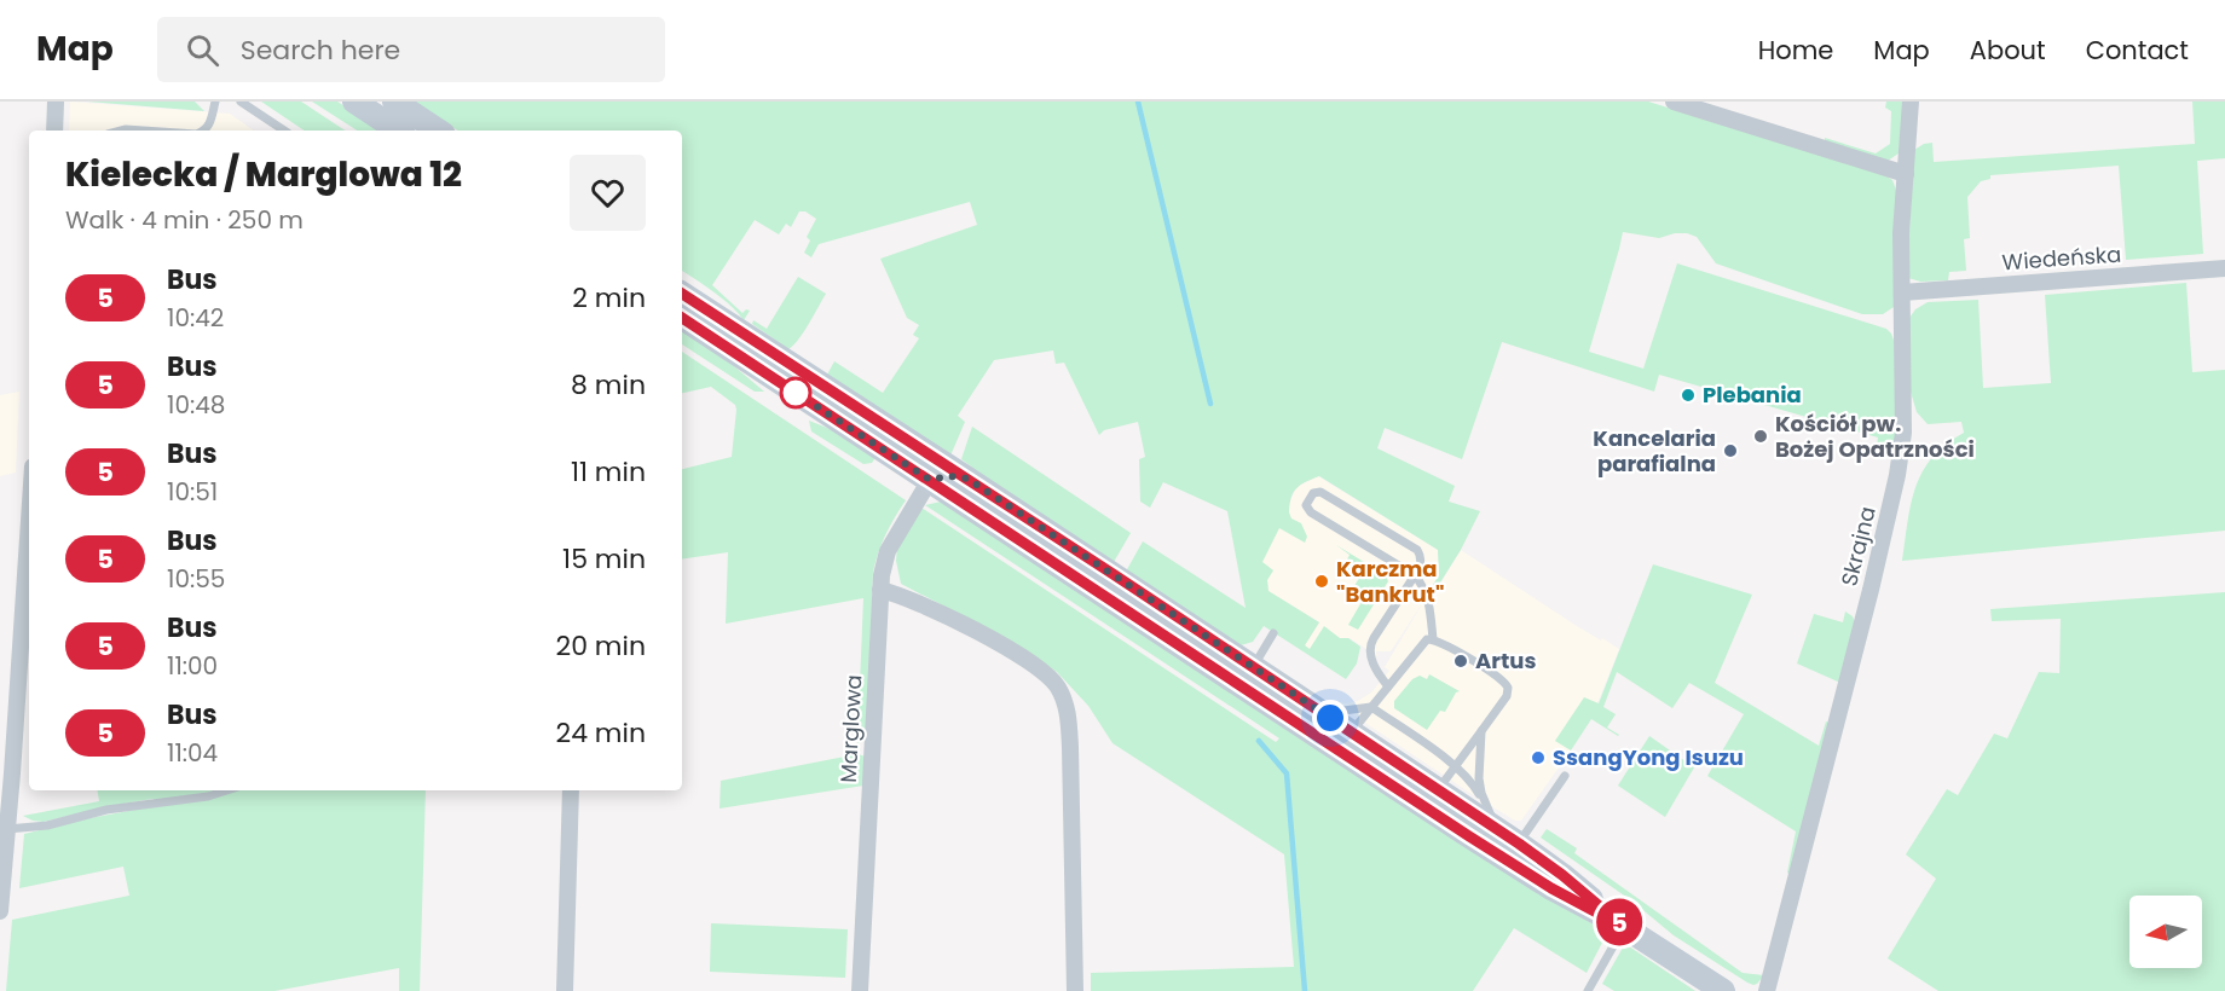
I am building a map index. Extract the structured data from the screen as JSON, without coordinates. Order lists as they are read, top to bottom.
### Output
{
  "streets": {
    "street": ["Wiedeńska", "Skrajna", "Marglowa"]
  },
  "crossings": [
    ["Wiedeńska", "Skrajna"]
  ],
  "places": [
    "Plebania",
    "Kościół pw. Bożej Opatrzności",
    "Kancelaria parafialna",
    "Karczma \"Bankrut\"",
    "Artus",
    "SsangYong Isuzu"
  ],
  "lines": ["bus line 5"],
  "north": "left",
  "page": {
    "header": "Map",
    "search": "Search here",
    "nav": [
      "Home",
      "Map",
      "About",
      "Contact"
    ],
    "on_map": "5",
    "heading": ["Kielecka / Marglowa 12", "Walk · 4 min · 250 m"],
    "list": [
      {
        "mark": "5",
        "name": "Bus",
        "note": "10:42",
        "value": "2 min"
      },
      {
        "mark": "5",
        "name": "Bus",
        "note": "10:48",
        "value": "8 min"
      },
      {
        "mark": "5",
        "name": "Bus",
        "note": "10:51",
        "value": "11 min"
      },
      {
        "mark": "5",
        "name": "Bus",
        "note": "10:55",
        "value": "15 min"
      },
      {
        "mark": "5",
        "name": "Bus",
        "note": "11:00",
        "value": "20 min"
      },
      {
        "mark": "5",
        "name": "Bus",
        "note": "11:04",
        "value": "24 min"
      }
    ]
  }
}
